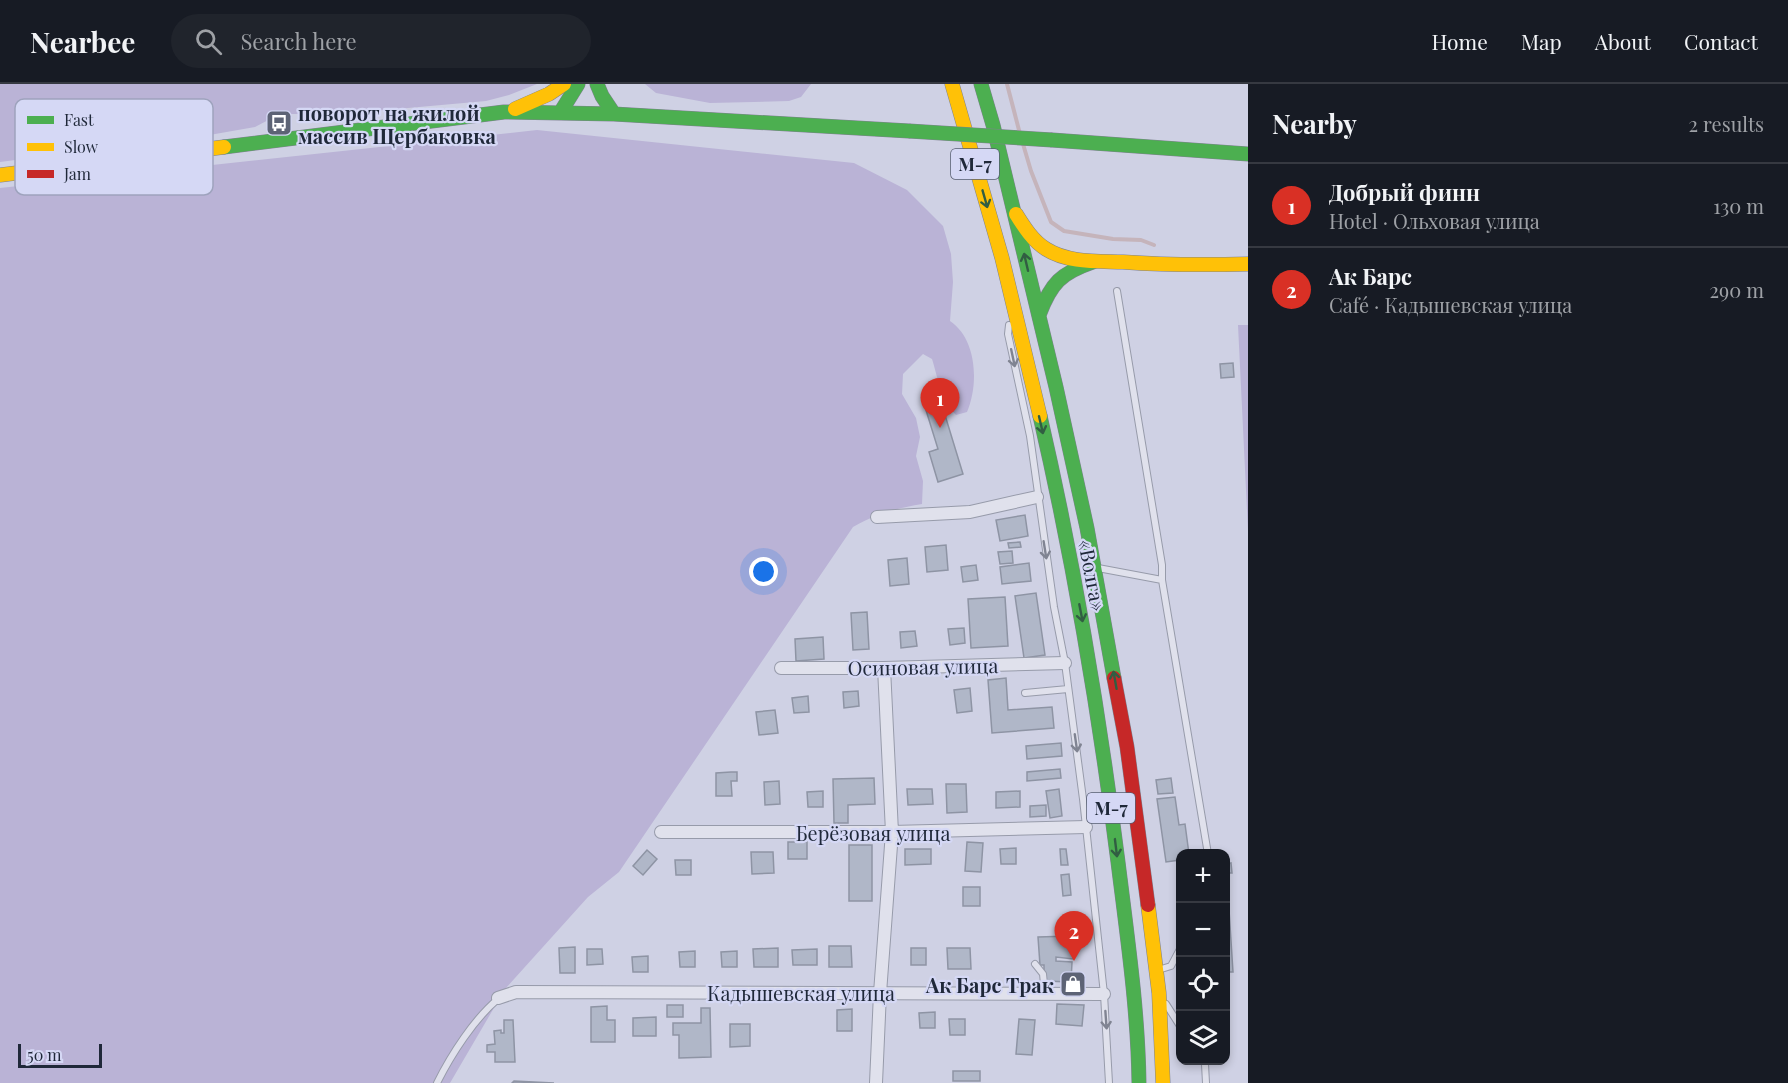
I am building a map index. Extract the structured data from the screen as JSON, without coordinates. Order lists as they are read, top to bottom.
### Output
{
  "streets": {
    "main road": ["М-7", "«Волга»"],
    "street": ["Осиновая улица", "Берёзовая улица", "Кадышевская улица"]
  },
  "places": {
    "bus stop": ["поворот на жилой массив Щербаковка"],
    "shop": ["Ак Барс Трак"]
  },
  "legend": ["Fast", "Slow", "Jam"],
  "scale_bar": "50 m",
  "page": {
    "header": "Nearbee",
    "search": "Search here",
    "nav": [
      "Home",
      "Map",
      "About",
      "Contact"
    ],
    "heading": ["Nearby", "2 results"],
    "list": [
      {
        "mark": "1",
        "name": "Добрый финн",
        "note": "Hotel · Ольховая улица",
        "value": "130 m"
      },
      {
        "mark": "2",
        "name": "Ак Барс",
        "note": "Café · Кадышевская улица",
        "value": "290 m"
      }
    ],
    "pins": ["1", "2"],
    "map_buttons": ["+", "−"],
    "scale": "50 m"
  }
}
